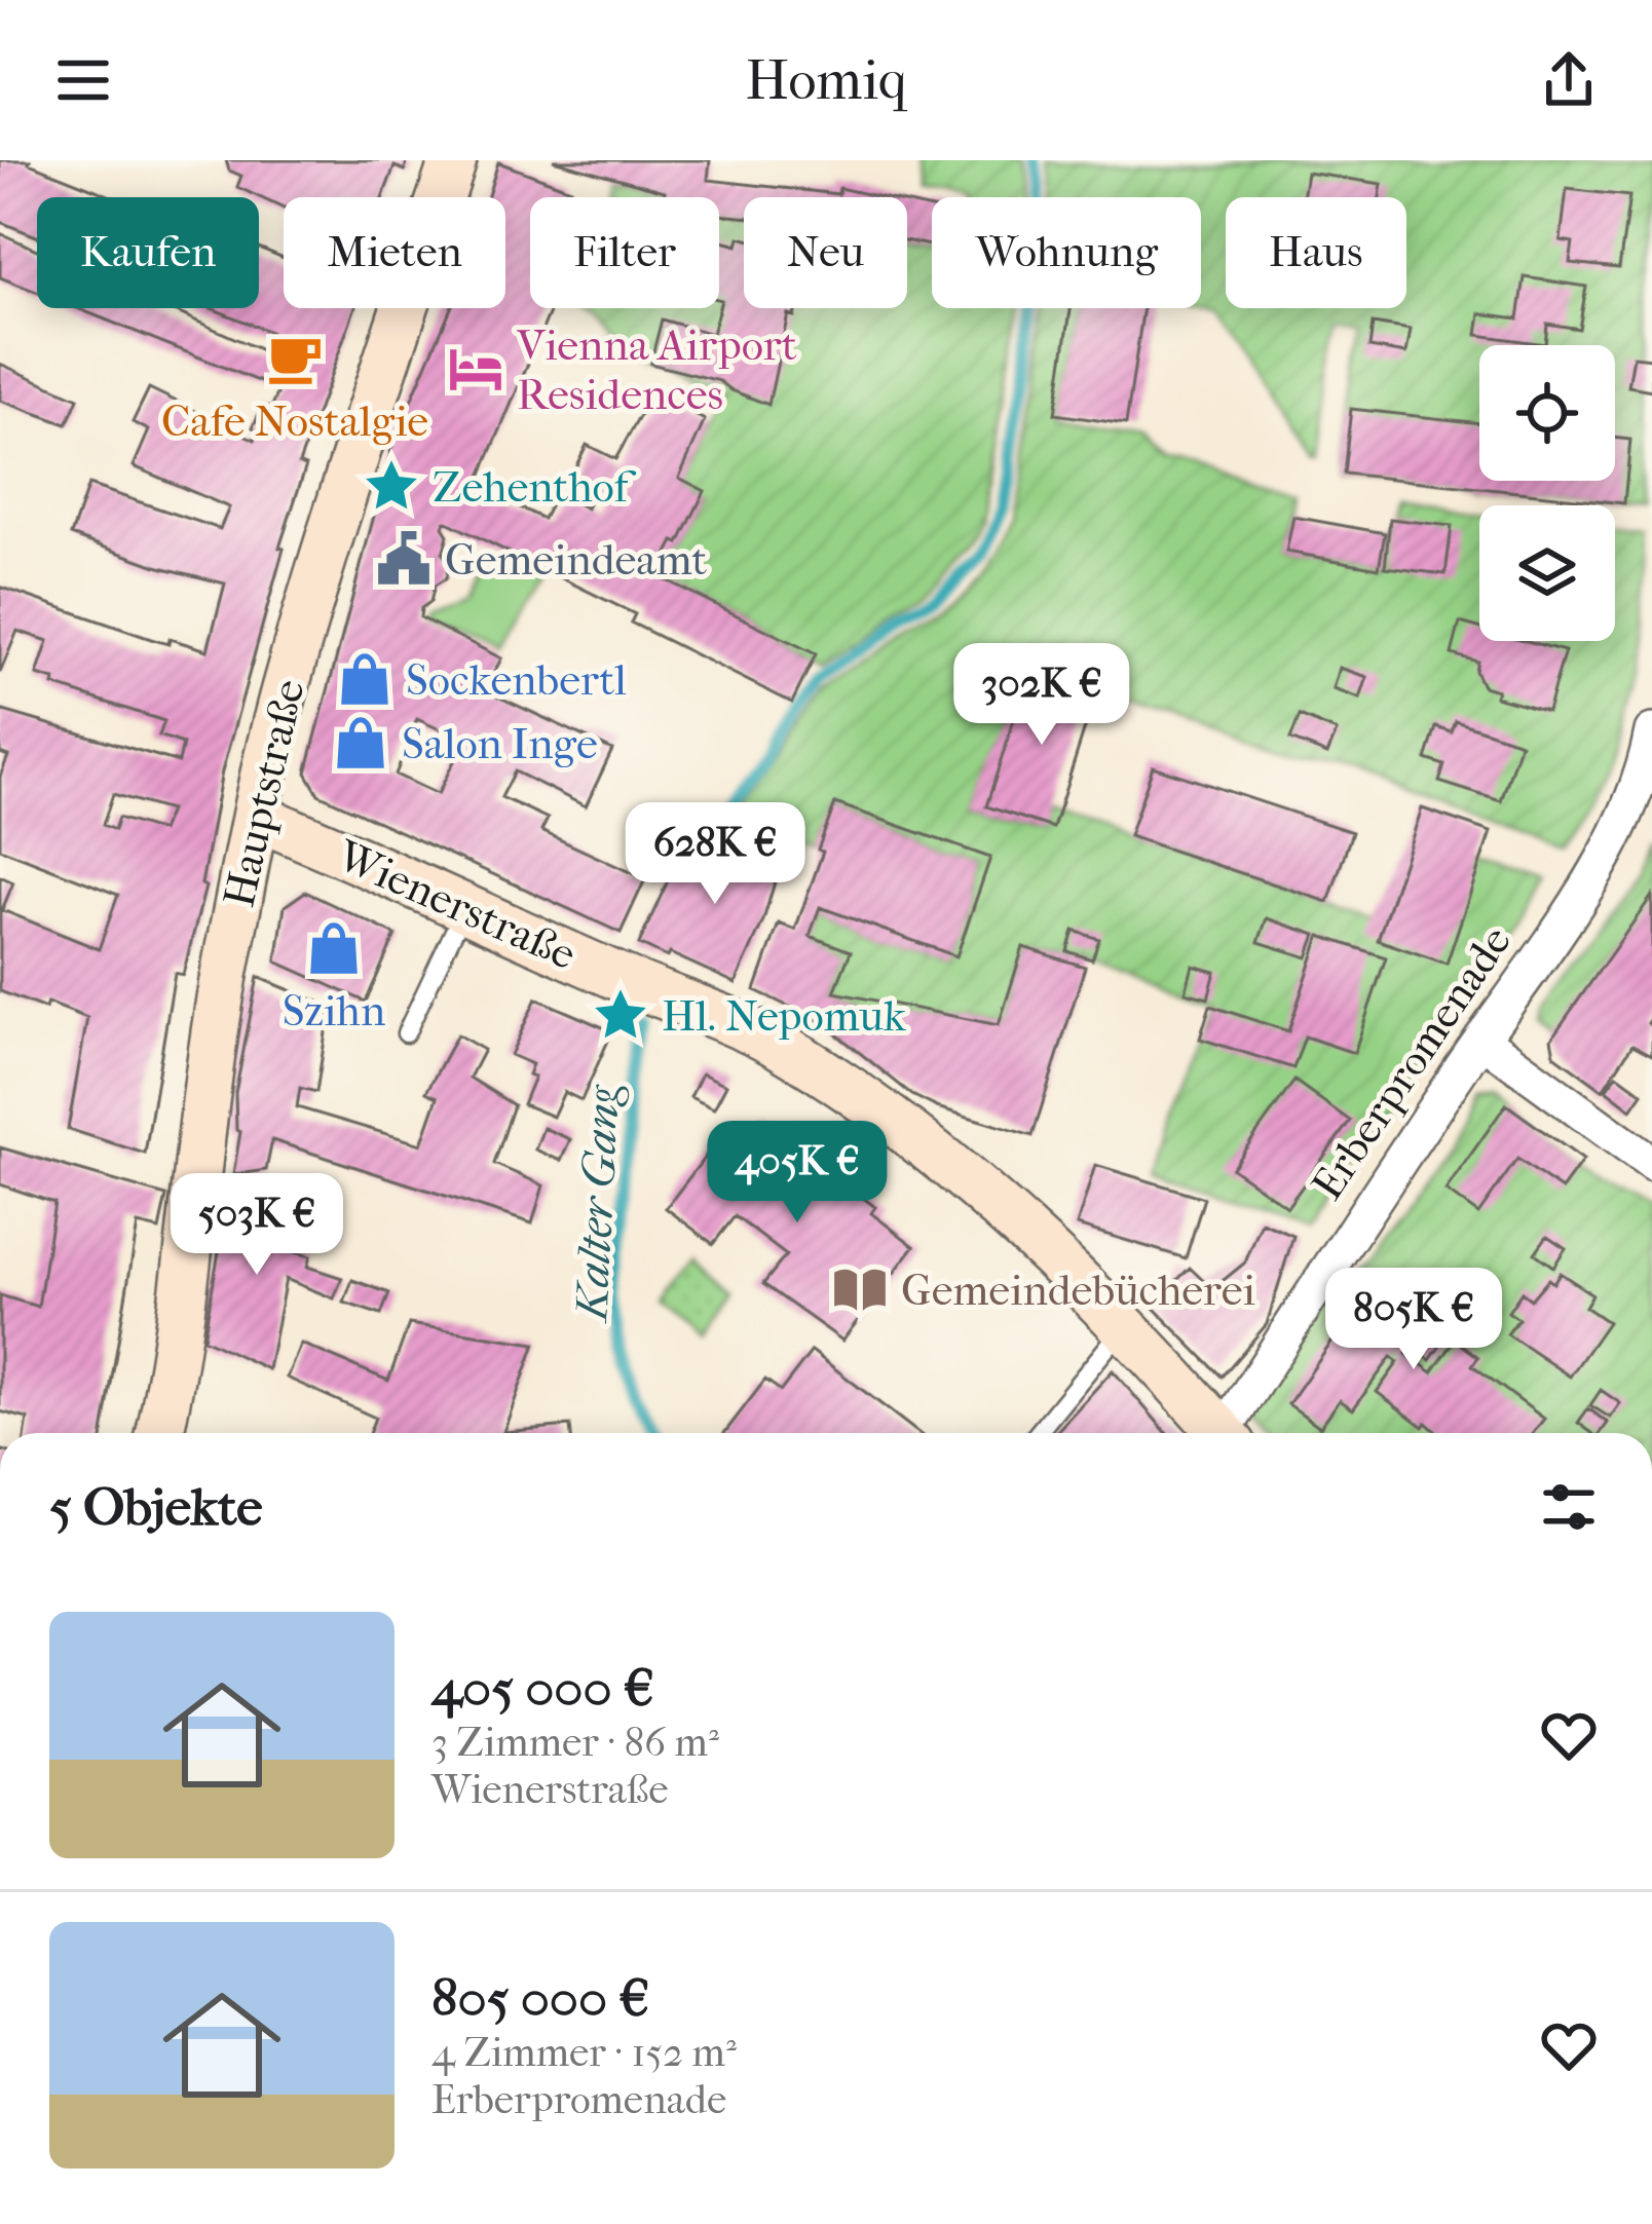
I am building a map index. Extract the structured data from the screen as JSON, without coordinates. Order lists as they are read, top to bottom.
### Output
{
  "streets": {
    "street": ["Hauptstraße", "Wienerstraße", "Erberpromenade"]
  },
  "crossings": [
    ["Hauptstraße", "Wienerstraße"]
  ],
  "water": ["Kalter Gang"],
  "places": {
    "cafe": ["Cafe Nostalgie"],
    "hotel": ["Vienna Airport Residences"],
    "place": ["Zehenthof", "Hl. Nepomuk"],
    "public building": ["Gemeindeamt"],
    "shop": ["Sockenbertl", "Salon Inge", "Szihn"],
    "library": ["Gemeindebücherei"]
  },
  "page": {
    "header": "Homiq",
    "chip": [
      "Kaufen",
      "Mieten",
      "Filter",
      "Neu",
      "Wohnung",
      "Haus"
    ],
    "price": [
      "302K €",
      "628K €",
      "405K €",
      "503K €",
      "805K €"
    ],
    "heading": "5 Objekte",
    "list": [
      {
        "name": "405 000 €",
        "note": "3 Zimmer · 86 m² · Wienerstraße"
      },
      {
        "name": "805 000 €",
        "note": "4 Zimmer · 152 m² · Erberpromenade"
      }
    ]
  }
}
